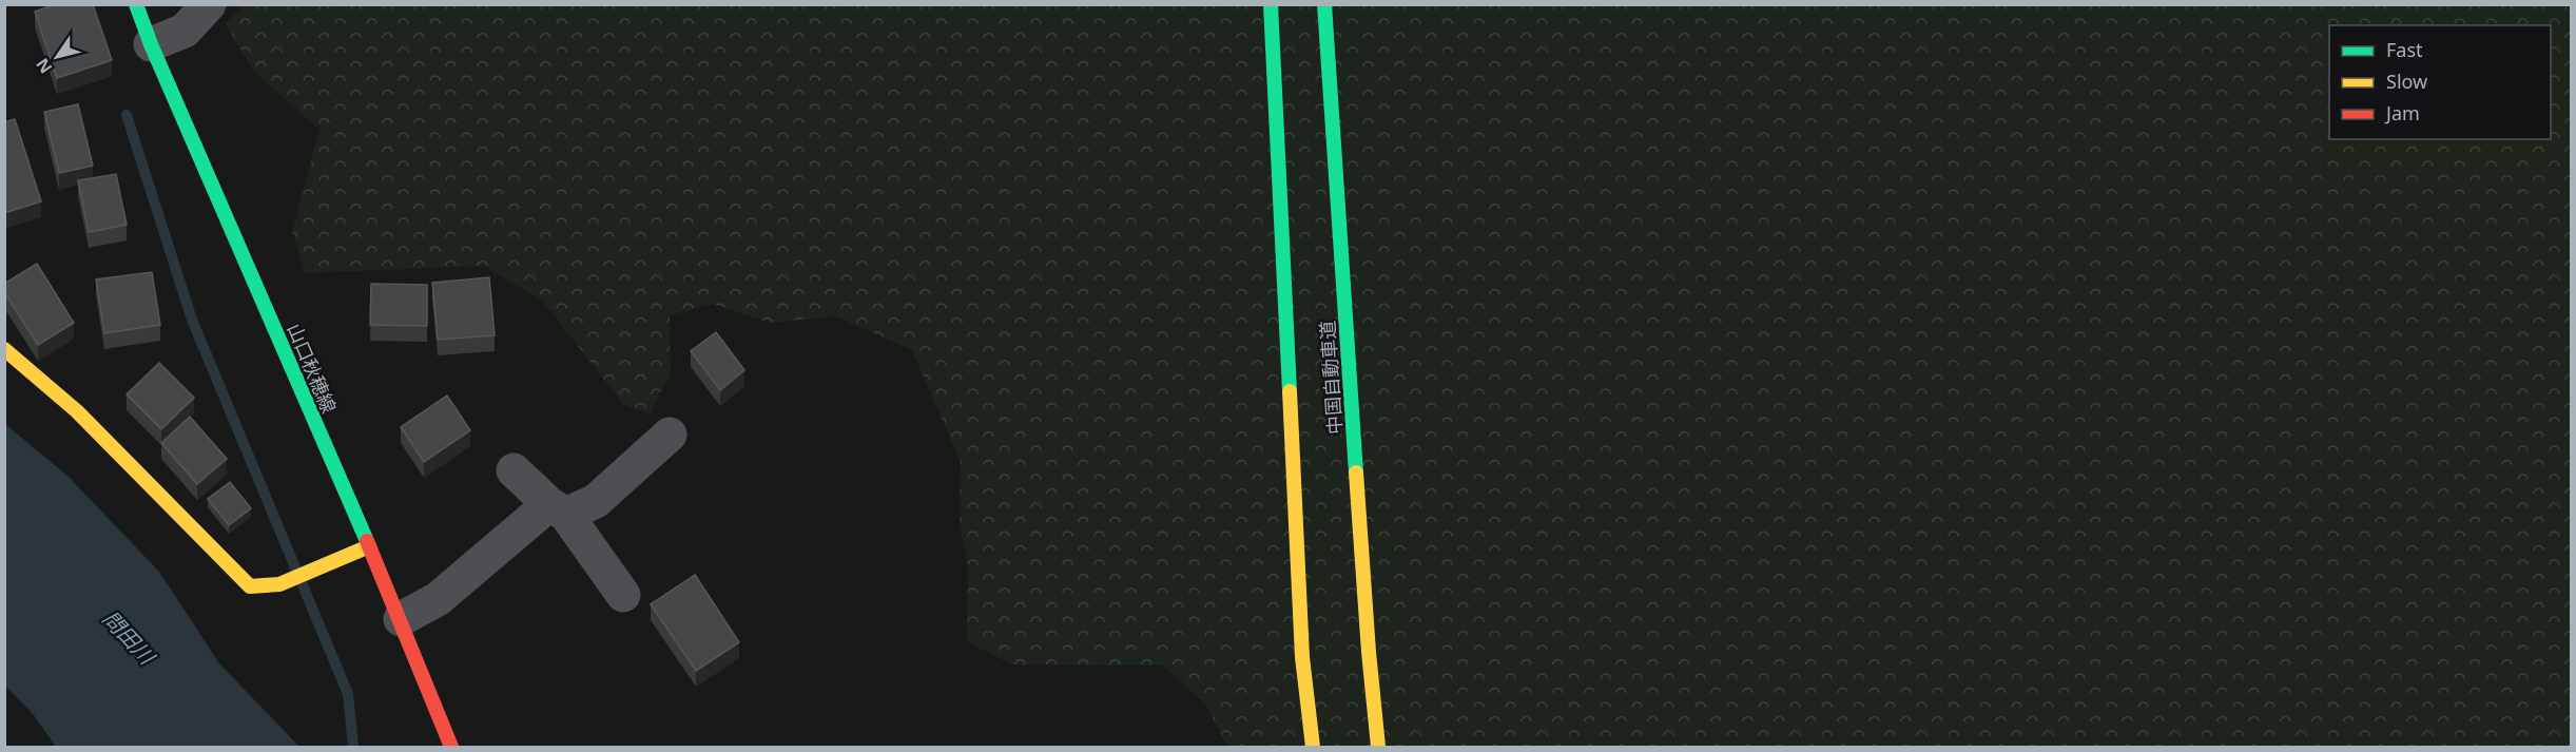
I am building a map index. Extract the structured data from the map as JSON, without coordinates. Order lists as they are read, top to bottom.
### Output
{
  "streets": {
    "main road": ["山口秋穂線", "中国自動車道"]
  },
  "water": ["問田川"],
  "legend": ["Fast", "Slow", "Jam"],
  "north": "bottom left"
}
